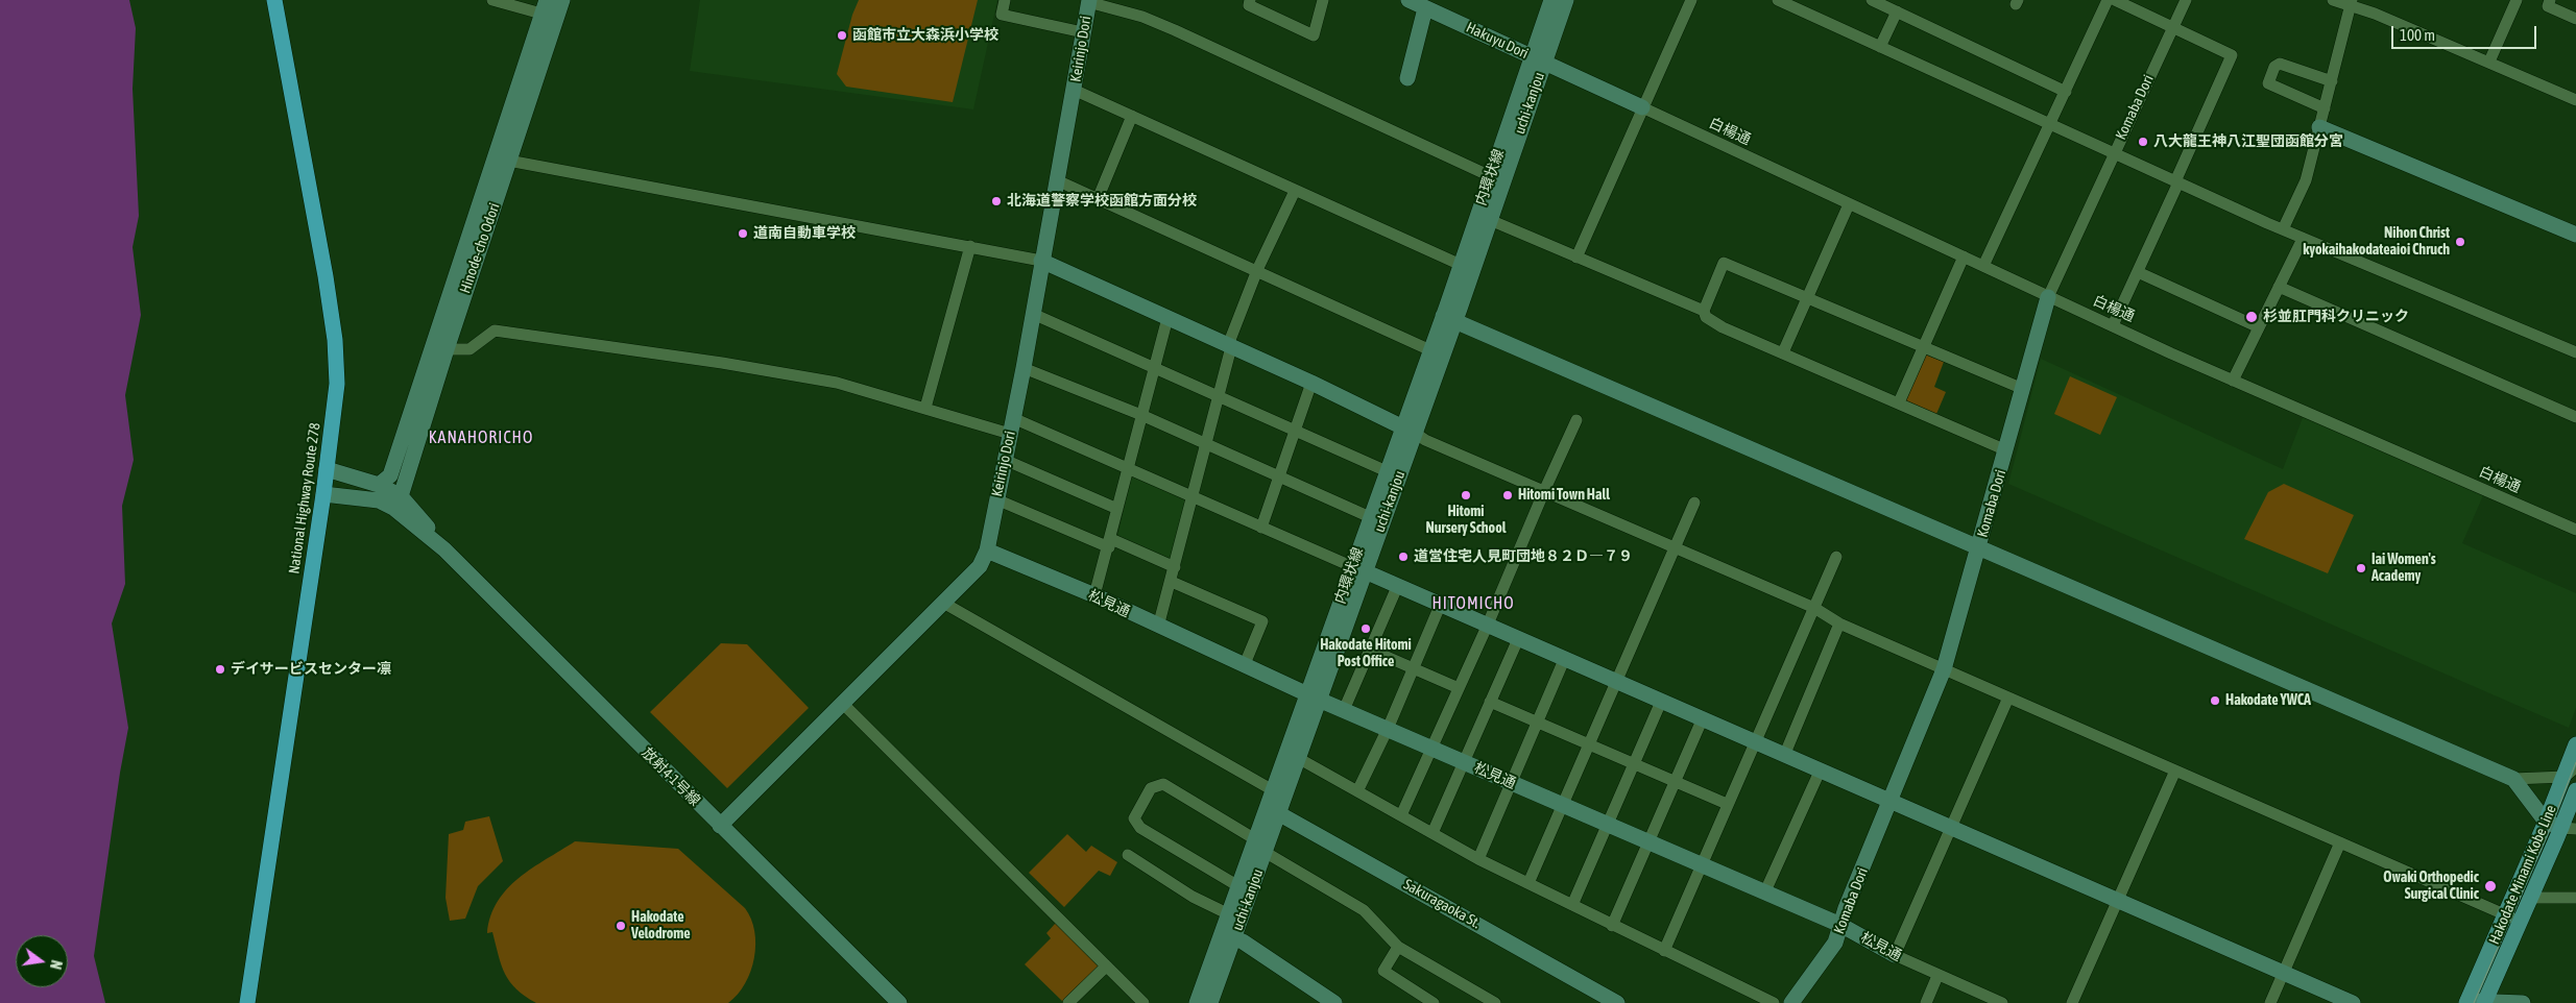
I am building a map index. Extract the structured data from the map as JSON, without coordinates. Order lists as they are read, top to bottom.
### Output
{
  "streets": {
    "highway": ["National Highway Route 278"],
    "main road": ["Hakodate Minami Kobe Line"],
    "street": [
      "Hakuyu Dori",
      "Keirinjo Dori",
      "uchi-kanjou",
      "Komaba Dori",
      "白楊通",
      "内環状線",
      "Hinode-cho Odori",
      "松見通",
      "放射4-1号線",
      "Sakuragaoka St."
    ]
  },
  "crossings": [
    ["Hakuyu Dori", "uchi-kanjou"],
    ["Hakuyu Dori", "白楊通"],
    ["Keirinjo Dori", "松見通"],
    ["Keirinjo Dori", "放射4-1号線"],
    ["uchi-kanjou", "内環状線"],
    ["uchi-kanjou", "松見通"],
    ["uchi-kanjou", "Sakuragaoka St."],
    ["Komaba Dori", "白楊通"],
    ["Komaba Dori", "松見通"],
    ["Hinode-cho Odori", "放射4-1号線"],
    ["National Highway Route 278", "放射4-1号線"]
  ],
  "districts": ["KANAHORICHO", "HITOMICHO"],
  "places": [
    "函館市立大森浜小学校",
    "八大龍王神八江聖団函館分宮",
    "北海道警察学校函館方面分校",
    "道南自動車学校",
    "Nihon Christ kyokaihakodateaioi Chruch",
    "杉並肛門科クリニック",
    "Hitomi Nursery School",
    "Hitomi Town Hall",
    "道営住宅人見町団地８２Ｄ―７９",
    "Iai Women's Academy",
    "Hakodate Hitomi Post Office",
    "デイサービスセンター凛",
    "Hakodate YWCA",
    "Owaki Orthopedic Surgical Clinic",
    "Hakodate Velodrome"
  ],
  "scale_bar": "100 m",
  "north": "right"
}
